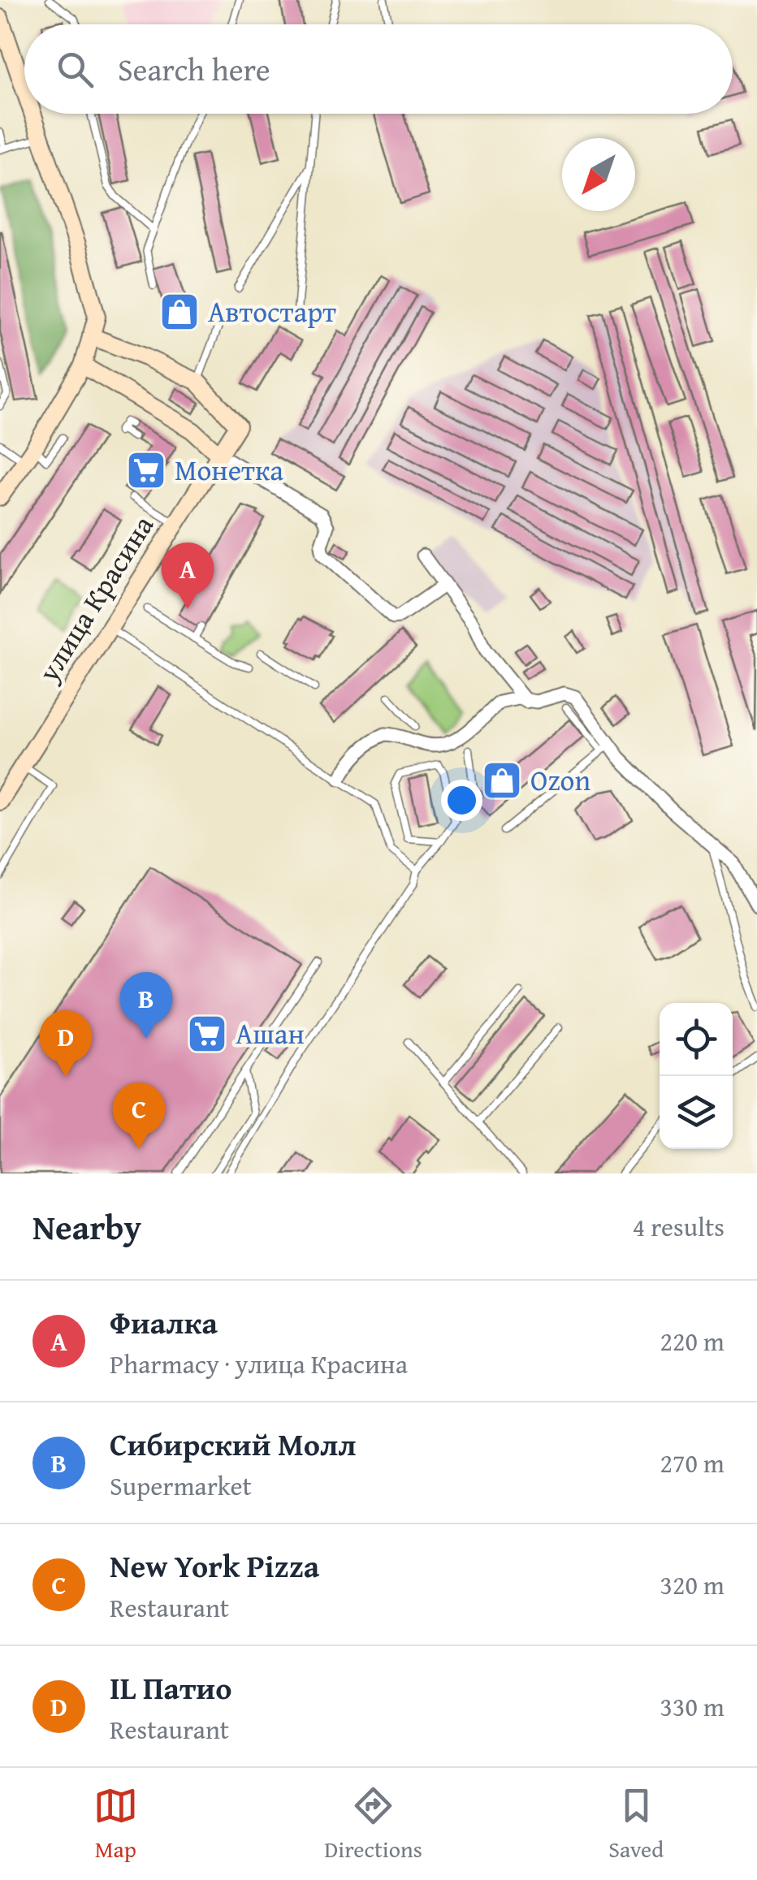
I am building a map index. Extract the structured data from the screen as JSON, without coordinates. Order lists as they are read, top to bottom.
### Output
{
  "streets": {
    "street": ["улица Красина"]
  },
  "places": {
    "shop": ["Автостарт", "Ozon"],
    "supermarket": ["Монетка", "Ашан"]
  },
  "north": "bottom left",
  "page": {
    "search": "Search here",
    "pins": [
      "A",
      "B",
      "D",
      "C"
    ],
    "heading": ["Nearby", "4 results"],
    "list": [
      {
        "mark": "A",
        "name": "Фиалка",
        "note": "Pharmacy · улица Красина",
        "value": "220 m"
      },
      {
        "mark": "B",
        "name": "Сибирский Молл",
        "note": "Supermarket",
        "value": "270 m"
      },
      {
        "mark": "C",
        "name": "New York Pizza",
        "note": "Restaurant",
        "value": "320 m"
      },
      {
        "mark": "D",
        "name": "IL Патио",
        "note": "Restaurant",
        "value": "330 m"
      }
    ],
    "nav": ["Map", "Directions", "Saved"]
  }
}
